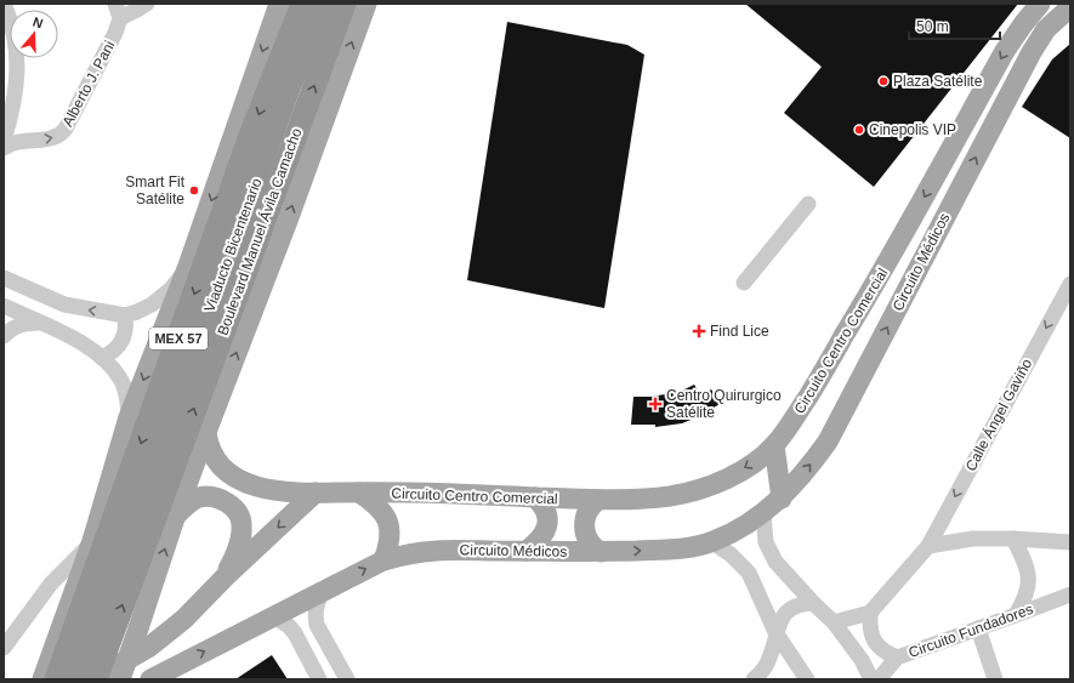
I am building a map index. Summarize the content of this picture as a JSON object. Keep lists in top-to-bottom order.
{
  "streets": {
    "highway": ["Boulevard Manuel Ávila Camacho", "Viaducto Bicentenario", "MEX 57"],
    "main road": ["Circuito Médicos", "Circuito Centro Comercial"],
    "street": ["Alberto J. Pani", "Calle Ángel Gaviño", "Circuito Fundadores"]
  },
  "crossings": [
    ["Boulevard Manuel Ávila Camacho", "Viaducto Bicentenario"],
    ["Boulevard Manuel Ávila Camacho", "MEX 57"],
    ["Boulevard Manuel Ávila Camacho", "Circuito Centro Comercial"],
    ["Viaducto Bicentenario", "MEX 57"]
  ],
  "one_way": [
    "Alberto J. Pani",
    "Circuito Médicos",
    "Circuito Centro Comercial",
    "Calle Ángel Gaviño"
  ],
  "places": {
    "other": ["Plaza Satélite", "Cinepolis VIP", "Smart Fit Satélite"],
    "health": ["Find Lice", "Centro Quirurgico Satélite"]
  },
  "scale_bar": "50 m",
  "north": "top"
}
